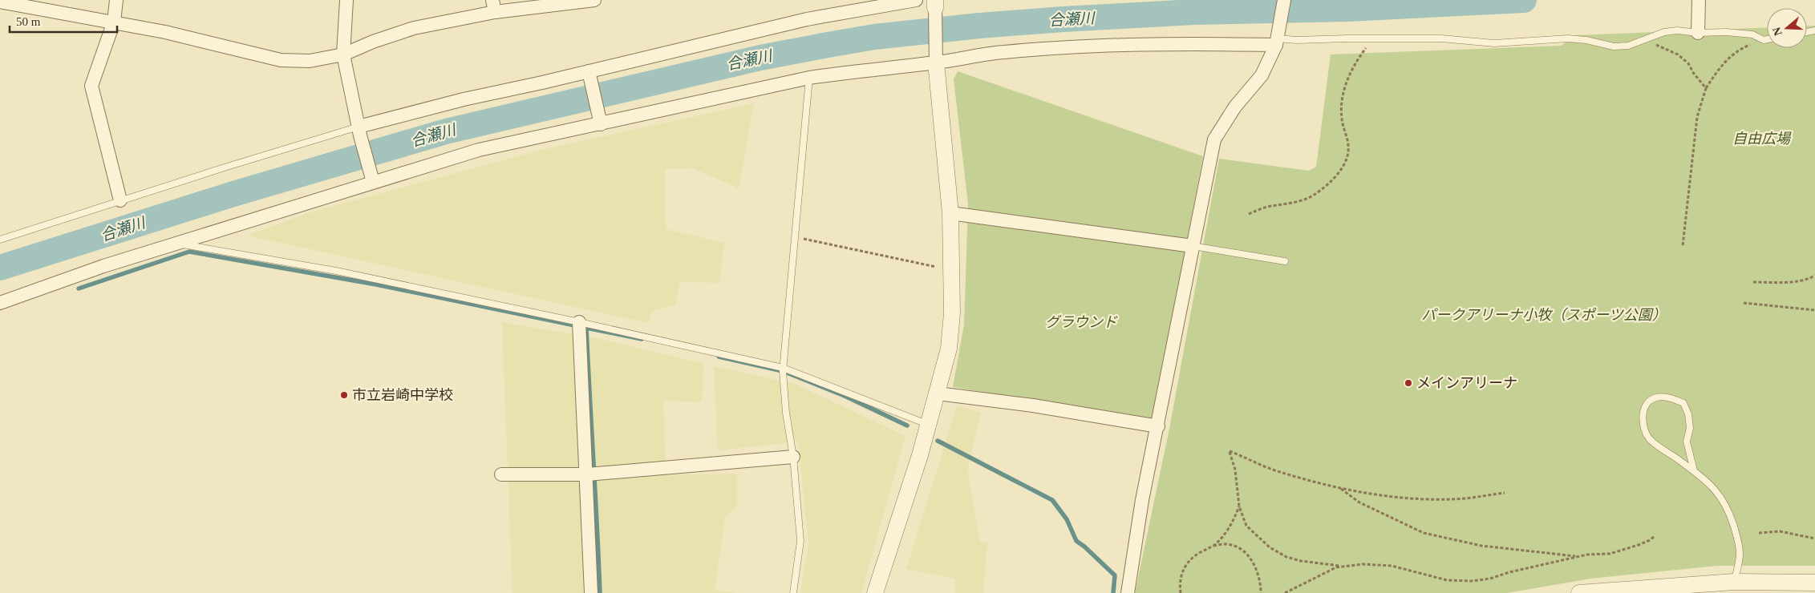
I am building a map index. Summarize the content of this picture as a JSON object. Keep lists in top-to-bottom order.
{
  "water": ["合瀬川"],
  "parks": ["自由広場", "パークアリーナ小牧（スポーツ公園）", "グラウンド"],
  "places": ["メインアリーナ", "市立岩崎中学校"],
  "scale_bar": "50 m",
  "north": "left"
}
